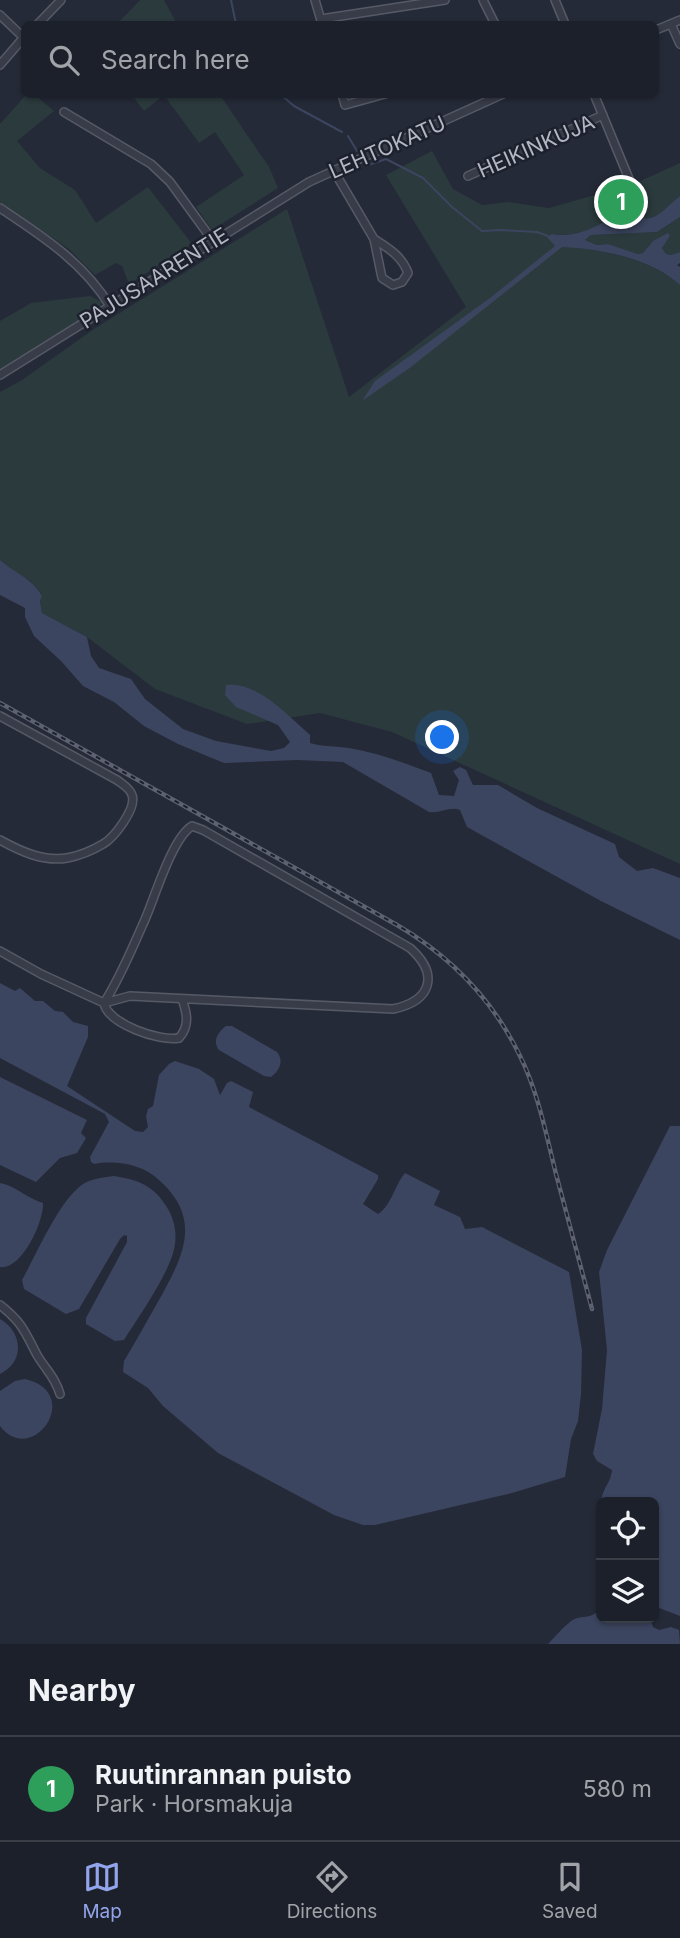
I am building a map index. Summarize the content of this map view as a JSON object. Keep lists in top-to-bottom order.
{
  "streets": {
    "street": ["HEIKINKUJA", "LEHTOKATU", "PAJUSAARENTIE"]
  },
  "crossings": [
    ["LEHTOKATU", "PAJUSAARENTIE"]
  ],
  "page": {
    "search": "Search here",
    "pins": "1",
    "heading": "Nearby",
    "list": [
      {
        "mark": "1",
        "name": "Ruutinrannan puisto",
        "note": "Park · Horsmakuja",
        "value": "580 m"
      }
    ],
    "nav": ["Map", "Directions", "Saved"]
  }
}
